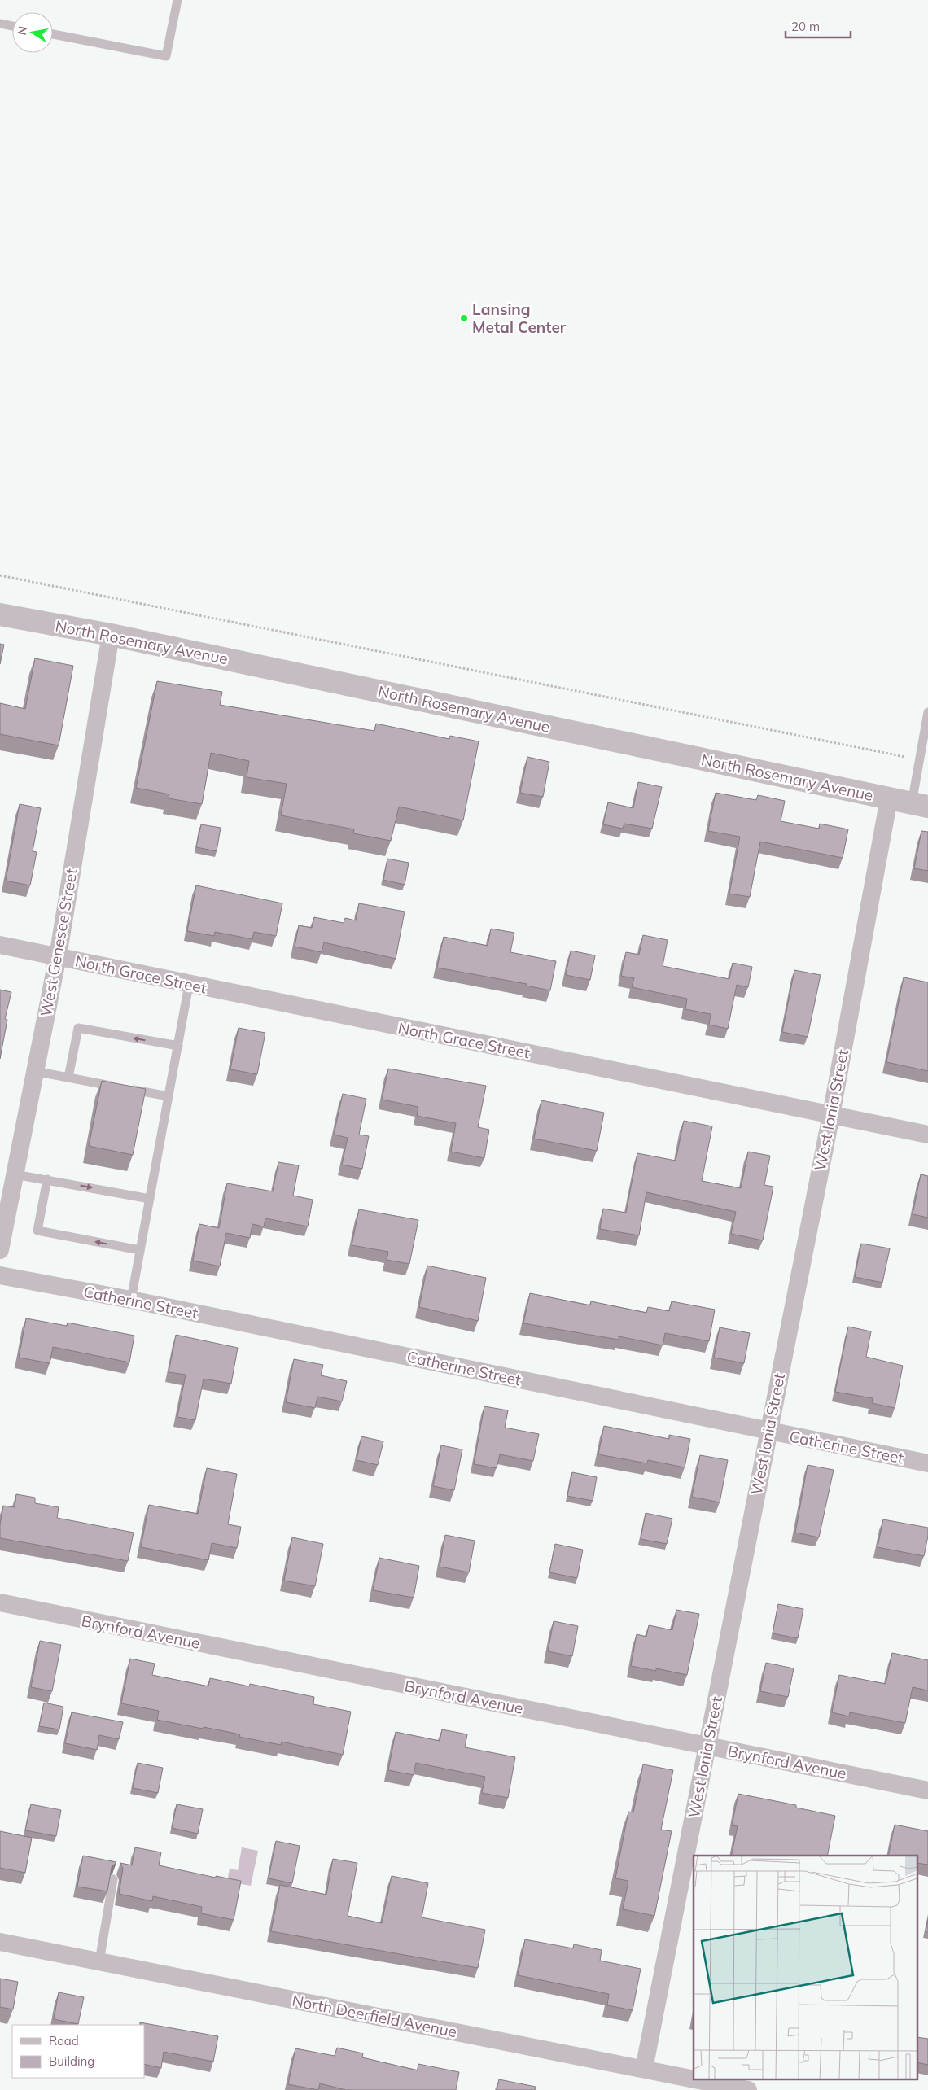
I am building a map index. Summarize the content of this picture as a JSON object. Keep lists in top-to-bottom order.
{
  "streets": {
    "street": [
      "North Rosemary Avenue",
      "West Genesee Street",
      "North Grace Street",
      "West Ionia Street",
      "Catherine Street",
      "Brynford Avenue",
      "North Deerfield Avenue"
    ]
  },
  "crossings": [
    ["North Rosemary Avenue", "West Genesee Street"],
    ["North Rosemary Avenue", "West Ionia Street"],
    ["West Genesee Street", "North Grace Street"],
    ["North Grace Street", "West Ionia Street"],
    ["West Ionia Street", "Catherine Street"],
    ["West Ionia Street", "Brynford Avenue"],
    ["West Ionia Street", "North Deerfield Avenue"]
  ],
  "places": ["Lansing Metal Center"],
  "legend": ["Road", "Building"],
  "scale_bar": "20 m",
  "north": "left"
}
